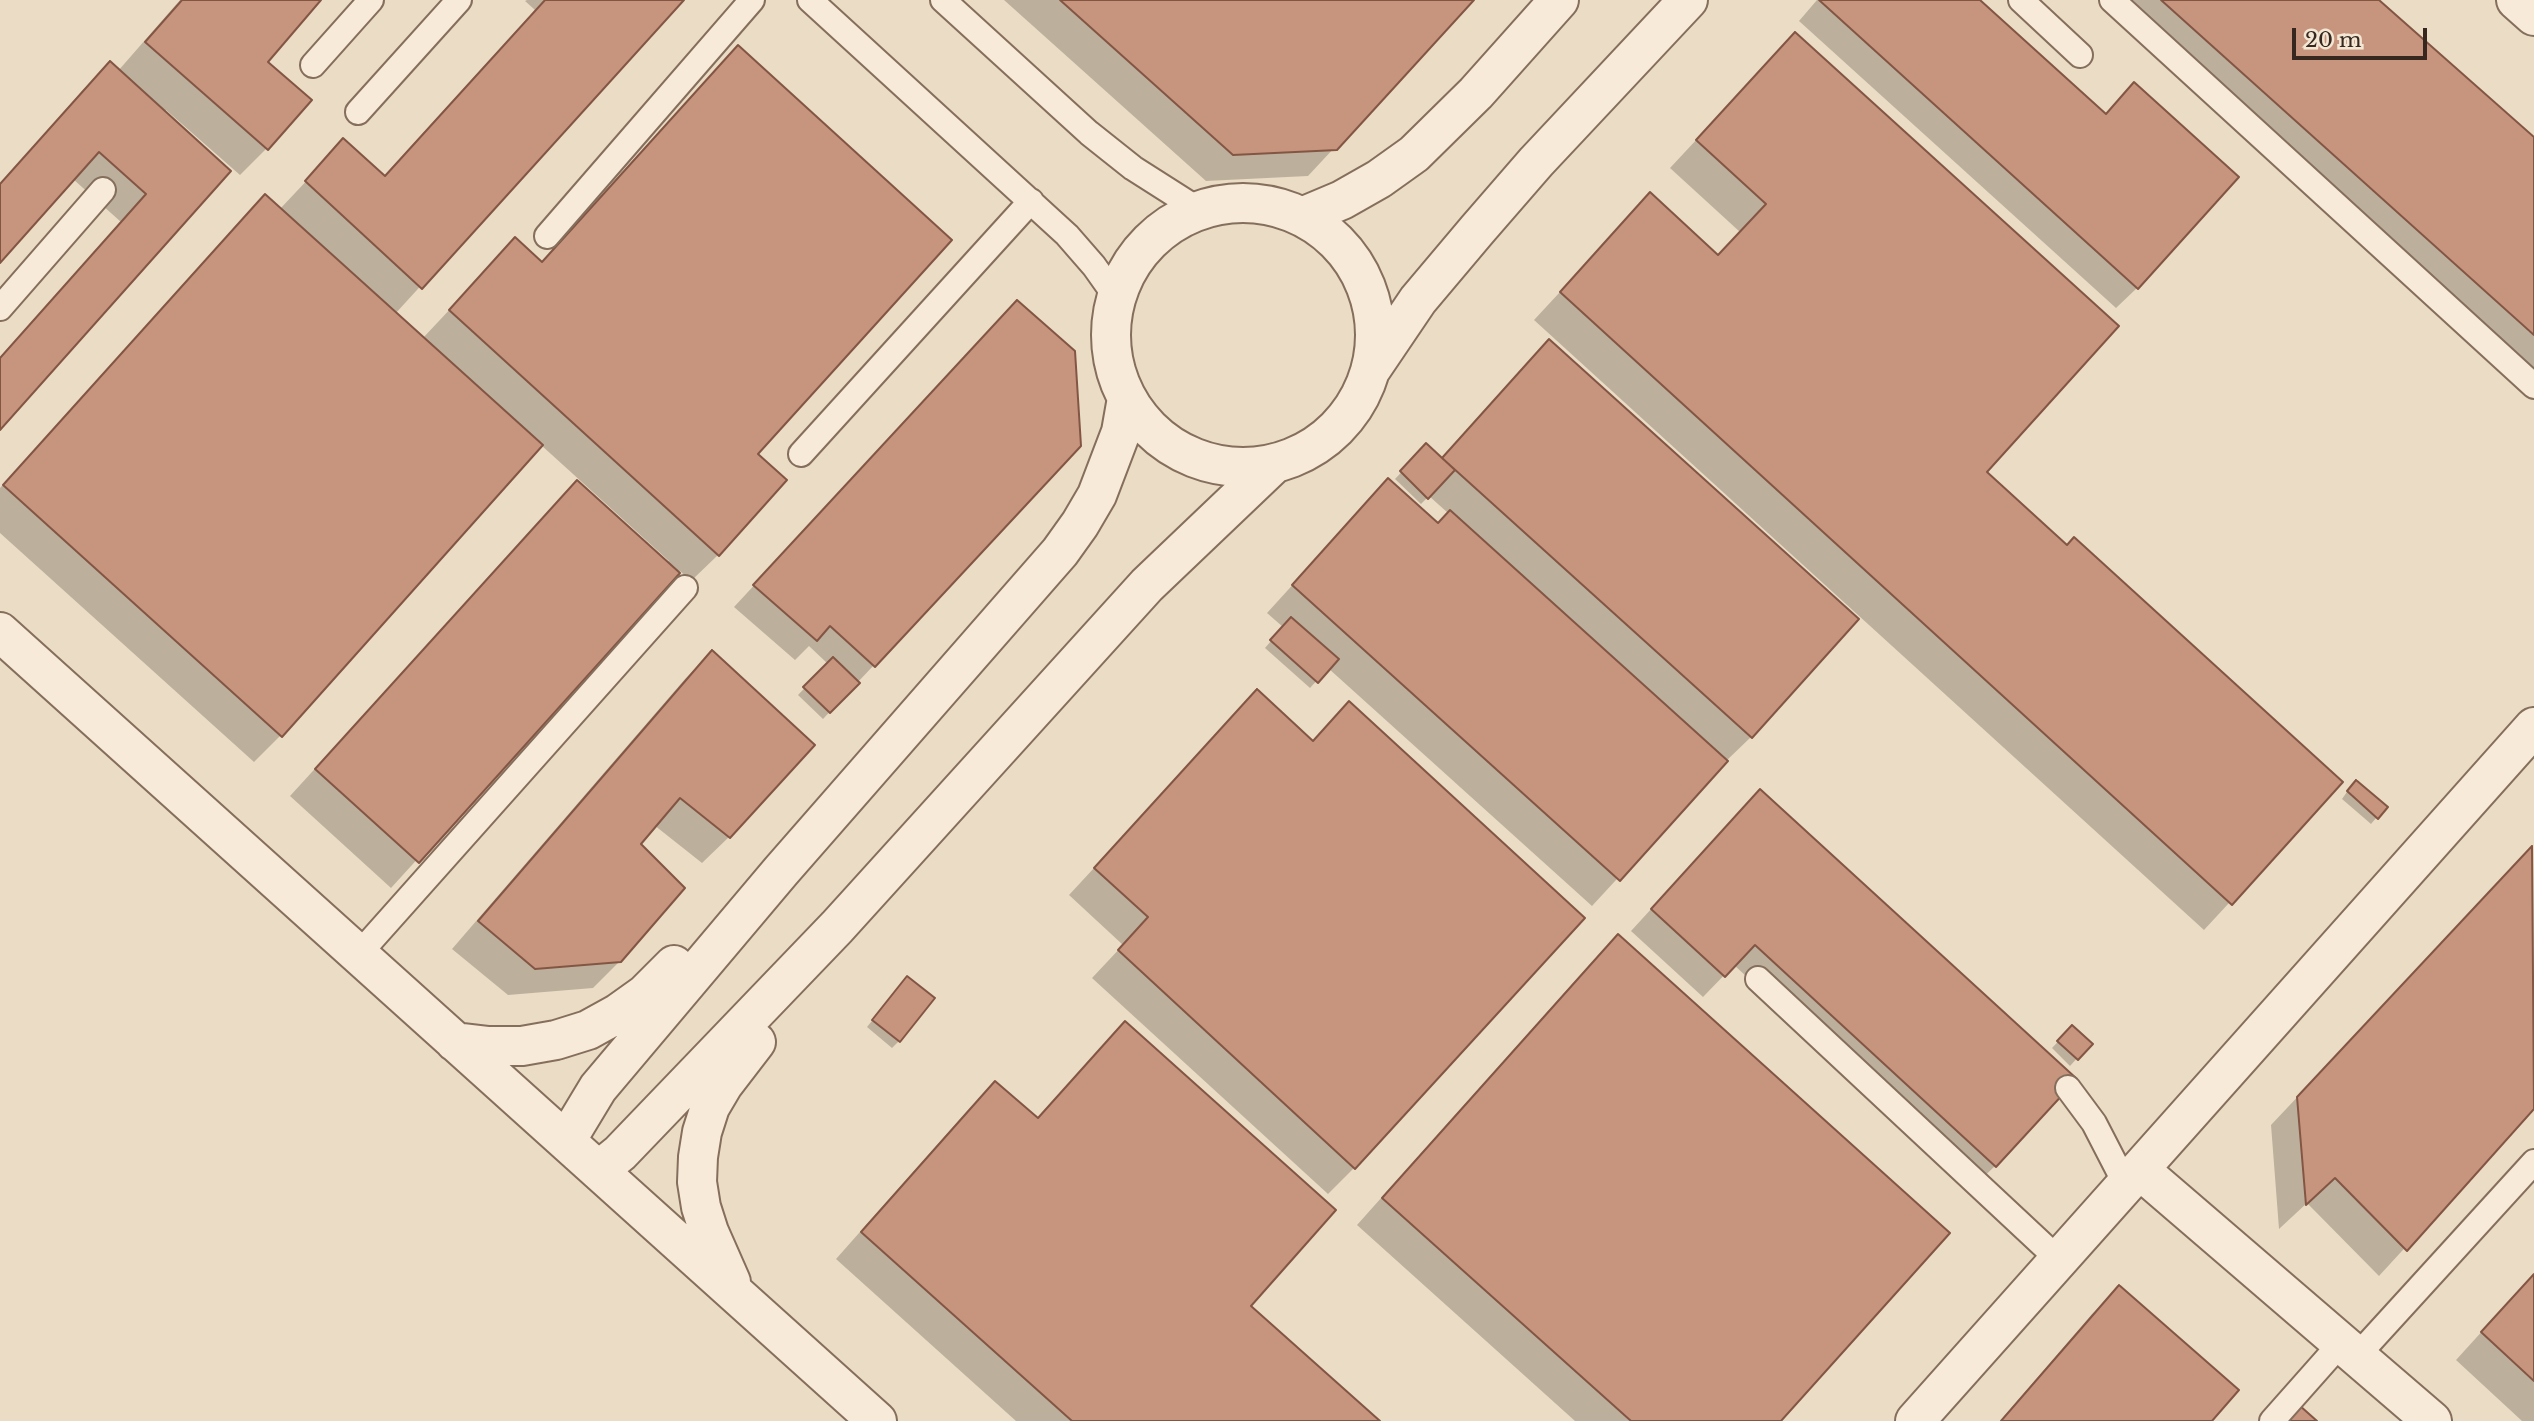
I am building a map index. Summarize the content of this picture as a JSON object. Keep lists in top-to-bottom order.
{
  "scale_bar": "20 m"
}
